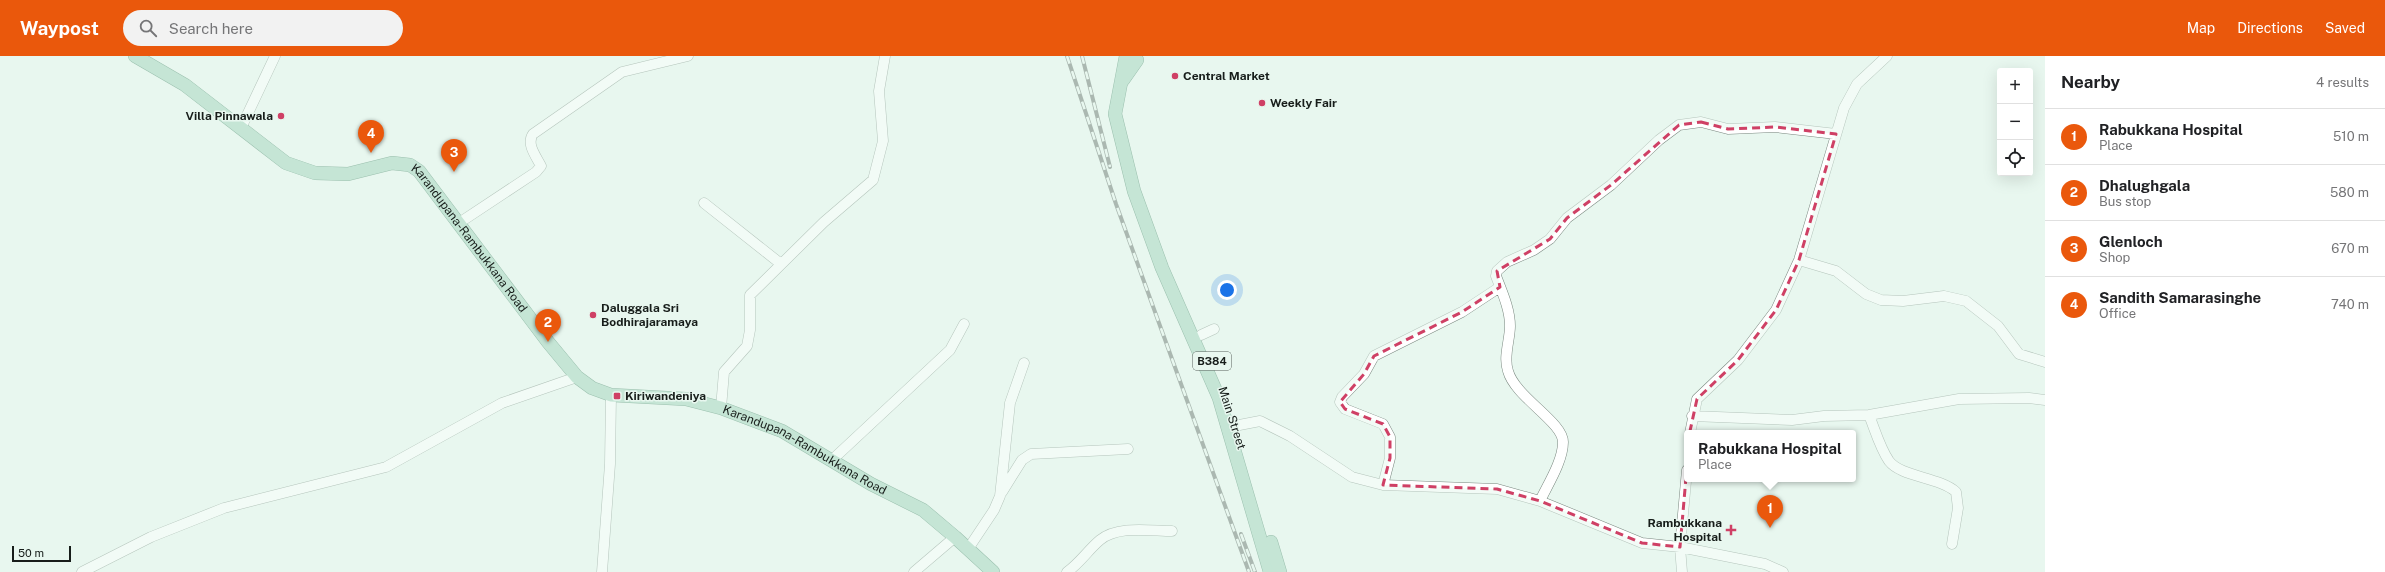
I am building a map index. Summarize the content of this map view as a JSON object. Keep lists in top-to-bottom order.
{
  "streets": {
    "main road": ["Karandupana-Rambukkana Road", "B384", "Main Street"]
  },
  "places": {
    "other": [
      "Central Market",
      "Weekly Fair",
      "Villa Pinnawala",
      "Daluggala Sri Bodhirajaramaya"
    ],
    "transit": ["Kiriwandeniya"],
    "health": ["Rambukkana Hospital"]
  },
  "scale_bar": "50 m",
  "page": {
    "header": "Waypost",
    "search": "Search here",
    "nav": ["Map", "Directions", "Saved"],
    "heading": ["Nearby", "4 results"],
    "map_buttons": ["+", "−"],
    "list": [
      {
        "mark": "1",
        "name": "Rabukkana Hospital",
        "note": "Place",
        "value": "510 m"
      },
      {
        "mark": "2",
        "name": "Dhalughgala",
        "note": "Bus stop",
        "value": "580 m"
      },
      {
        "mark": "3",
        "name": "Glenloch",
        "note": "Shop",
        "value": "670 m"
      },
      {
        "mark": "4",
        "name": "Sandith Samarasinghe",
        "note": "Office",
        "value": "740 m"
      }
    ],
    "pins": [
      "4",
      "3",
      "2",
      "1"
    ],
    "popup": ["Rabukkana Hospital", "Place"],
    "scale": "50 m"
  }
}
